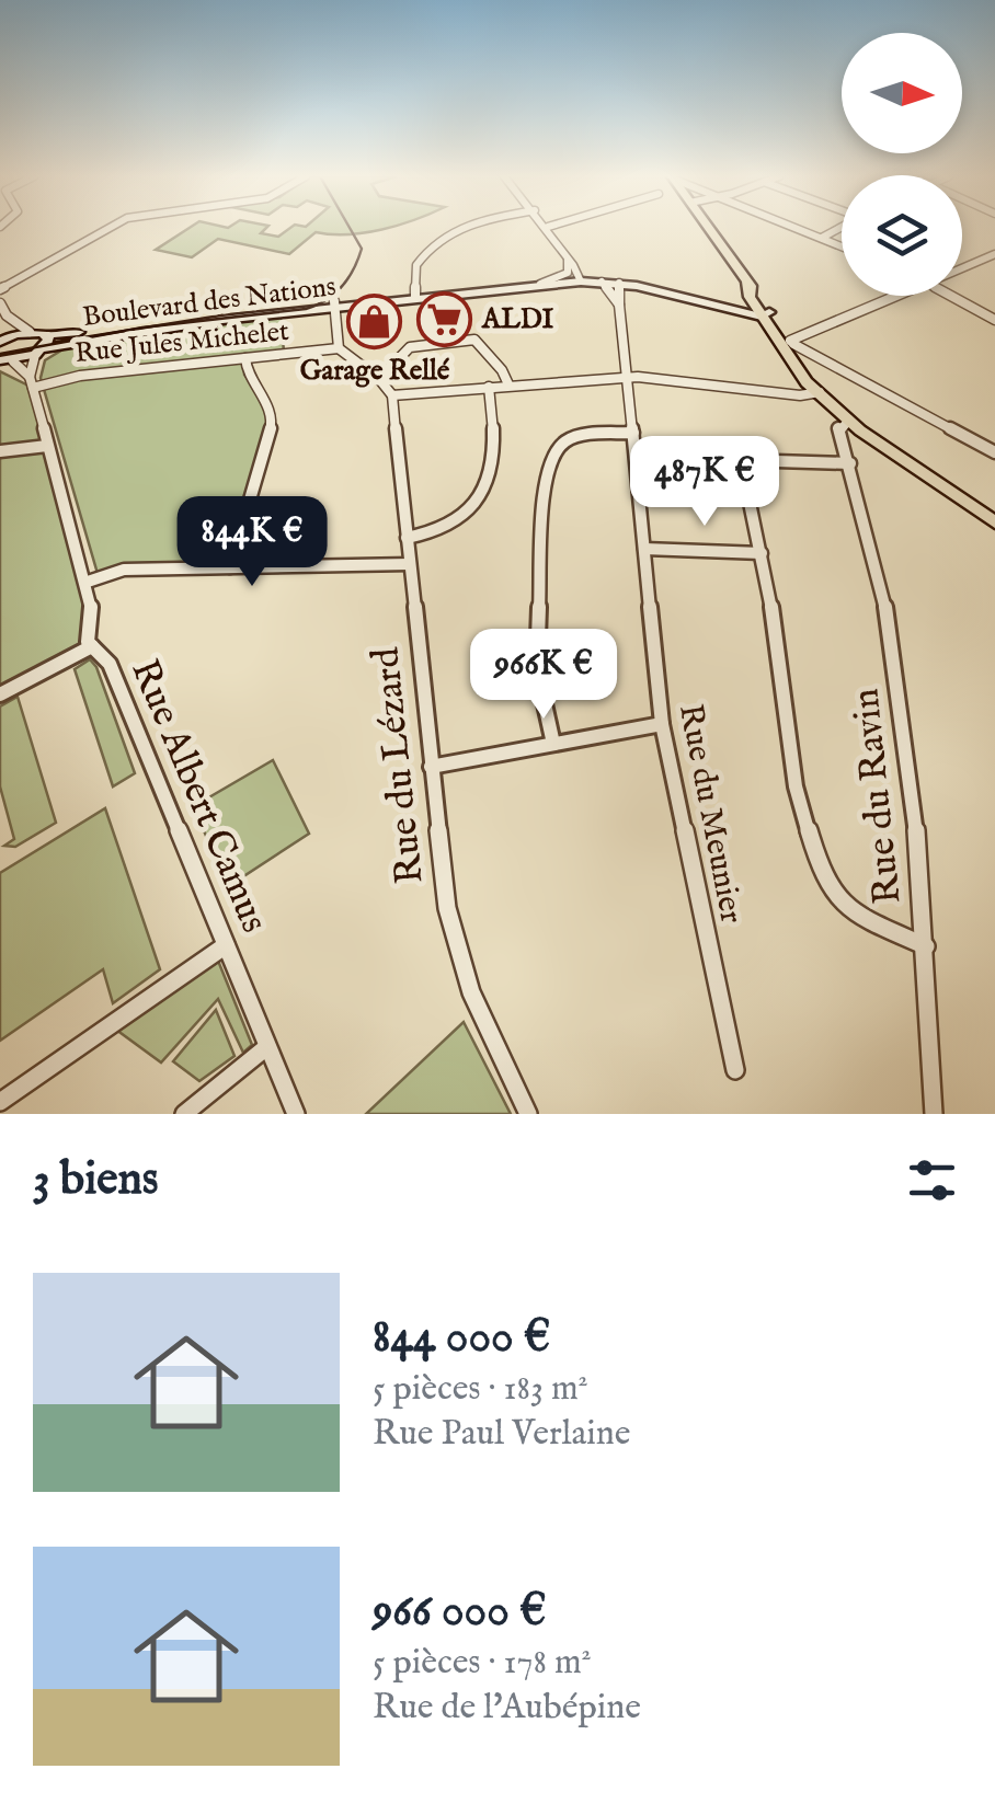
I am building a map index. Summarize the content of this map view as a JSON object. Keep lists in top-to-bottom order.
{
  "streets": {
    "main road": ["Boulevard des Nations"],
    "street": [
      "Rue Jules Michelet",
      "Rue du Lézard",
      "Rue Albert Camus",
      "Rue du Ravin",
      "Rue du Meunier"
    ]
  },
  "crossings": [
    ["Boulevard des Nations", "Rue Albert Camus"],
    ["Boulevard des Nations", "Rue du Meunier"],
    ["Rue Jules Michelet", "Rue Albert Camus"]
  ],
  "places": {
    "supermarket": ["ALDI"],
    "shop": ["Garage Rellé"]
  },
  "north": "right",
  "page": {
    "price": ["487K €", "844K €", "966K €"],
    "heading": "3 biens",
    "list": [
      {
        "name": "844 000 €",
        "note": "5 pièces · 183 m² · Rue Paul Verlaine"
      },
      {
        "name": "966 000 €",
        "note": "5 pièces · 178 m² · Rue de l'Aubépine"
      }
    ]
  }
}
